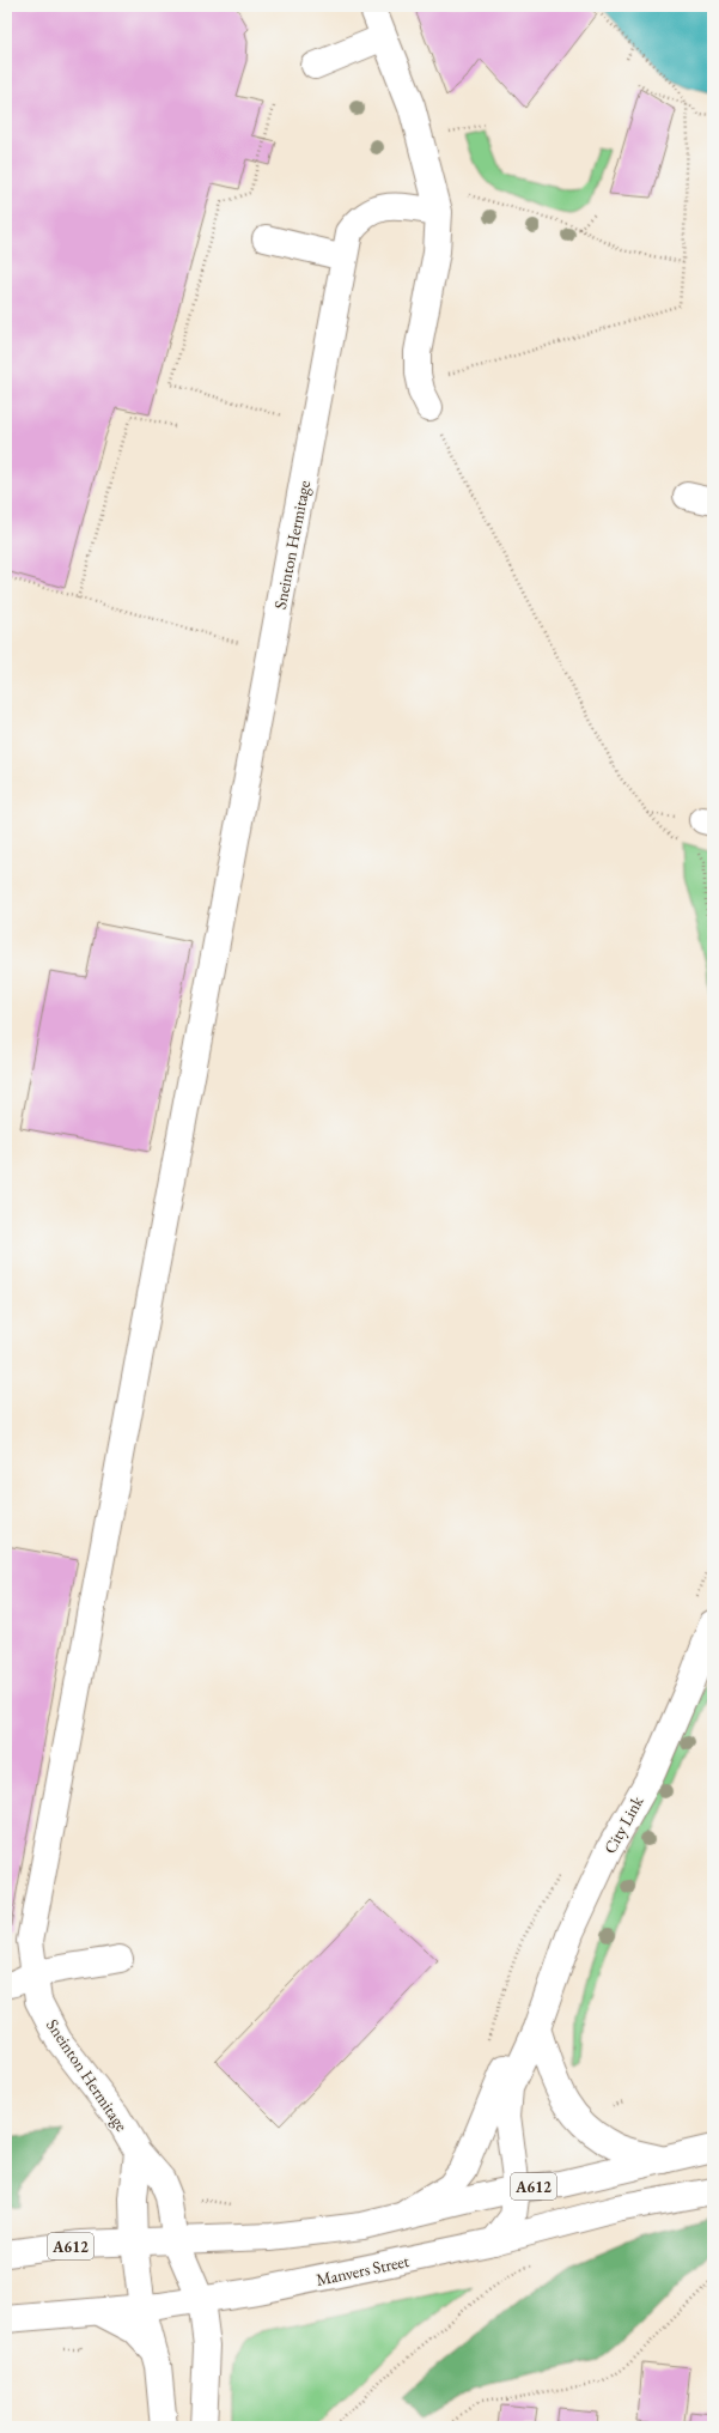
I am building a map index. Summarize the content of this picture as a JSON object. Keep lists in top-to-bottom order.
{
  "streets": {
    "street": [
      "Sneinton Hermitage",
      "City Link",
      "A612",
      "Manvers Street"
    ]
  },
  "crossings": [
    ["Sneinton Hermitage", "A612"],
    ["Sneinton Hermitage", "Manvers Street"],
    ["City Link", "A612"],
    ["City Link", "Manvers Street"]
  ]
}
